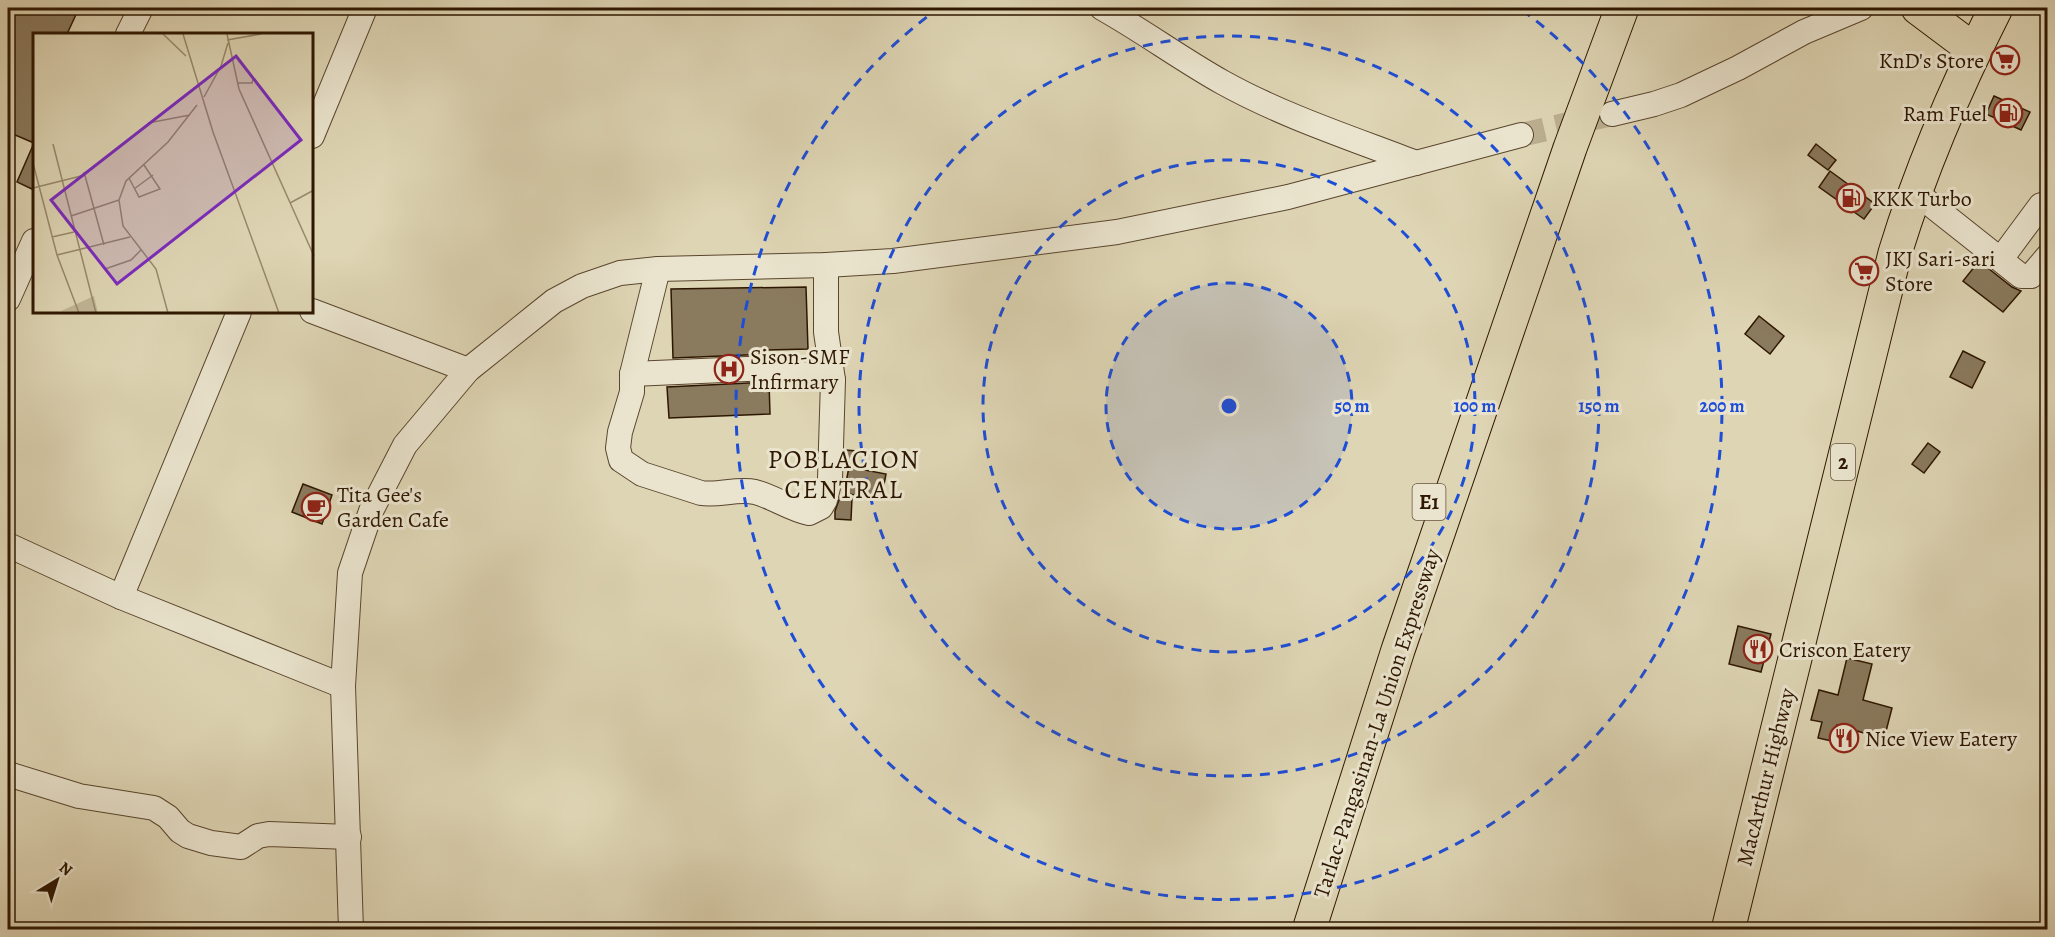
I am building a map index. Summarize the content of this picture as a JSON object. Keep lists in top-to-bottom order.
{
  "streets": {
    "highway": [
      "2",
      "E1",
      "Tarlac-Pangasinan-La Union Expressway",
      "MacArthur Highway"
    ]
  },
  "districts": ["POBLACION CENTRAL"],
  "places": {
    "supermarket": ["KnD's Store", "JKJ Sari-sari Store"],
    "fuel station": ["Ram Fuel", "KKK Turbo"],
    "hospital": ["Sison-SMF Infirmary"],
    "cafe": ["Tita Gee's Garden Cafe"],
    "restaurant": ["Criscon Eatery", "Nice View Eatery"]
  },
  "north": "top right",
  "rings": [
    "50 m",
    "100 m",
    "150 m",
    "200 m"
  ]
}
